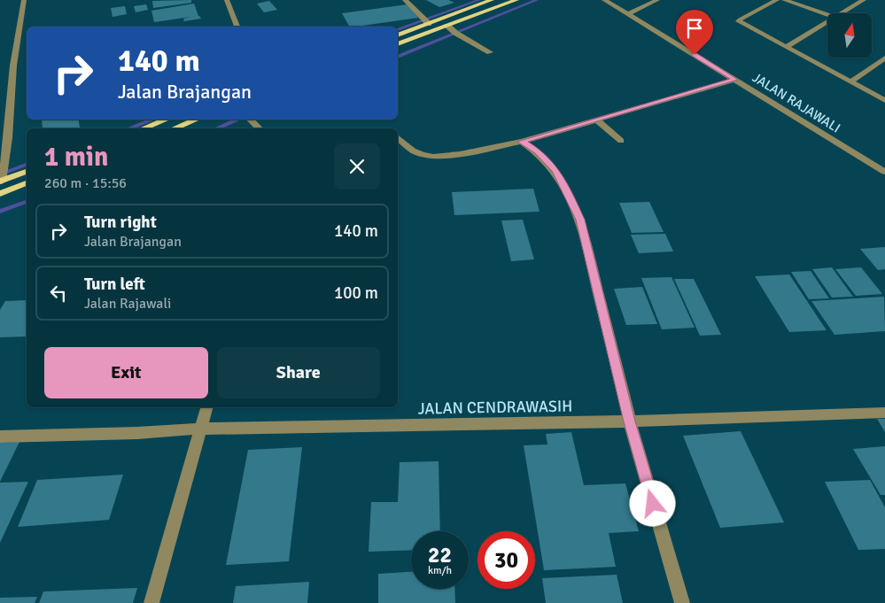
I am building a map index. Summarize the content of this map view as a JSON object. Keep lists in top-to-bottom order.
{
  "streets": {
    "street": ["JALAN RAJAWALI", "JALAN CENDRAWASIH"]
  },
  "north": "top",
  "page": {
    "turn": ["140 m", "Jalan Brajangan"],
    "heading": ["1 min", "260 m · 15:56"],
    "list": [
      {
        "name": "Turn right",
        "note": "Jalan Brajangan",
        "value": "140 m"
      },
      {
        "name": "Turn left",
        "note": "Jalan Rajawali",
        "value": "100 m"
      }
    ],
    "buttons": ["Exit", "Share"],
    "speed": "22 km/h",
    "limit": "30"
  }
}
